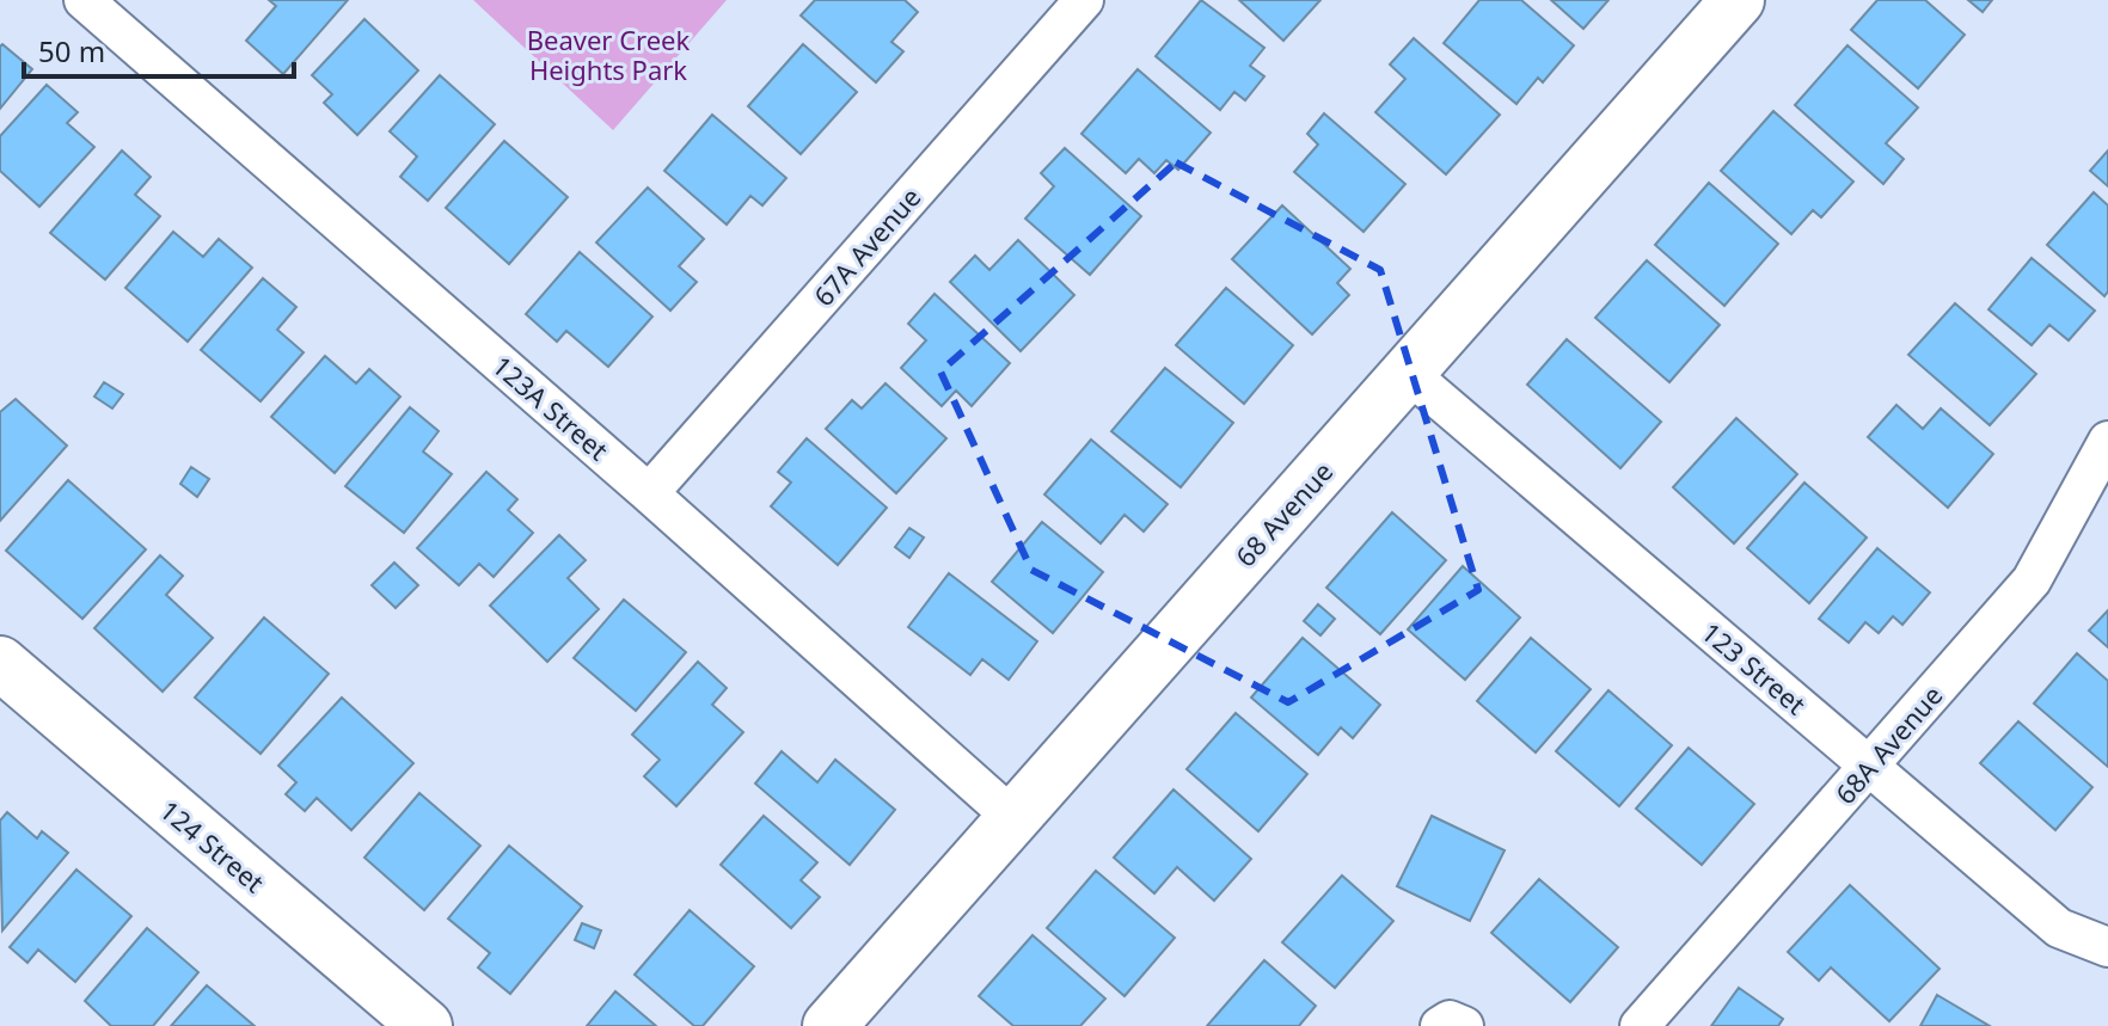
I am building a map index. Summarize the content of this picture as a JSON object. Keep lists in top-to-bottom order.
{
  "streets": {
    "street": [
      "67A Avenue",
      "123A Street",
      "68 Avenue",
      "123 Street",
      "68A Avenue",
      "124 Street"
    ]
  },
  "crossings": [
    ["67A Avenue", "123A Street"],
    ["123A Street", "68 Avenue"],
    ["68 Avenue", "123 Street"],
    ["123 Street", "68A Avenue"]
  ],
  "parks": ["Beaver Creek Heights Park"],
  "scale_bar": "50 m"
}
